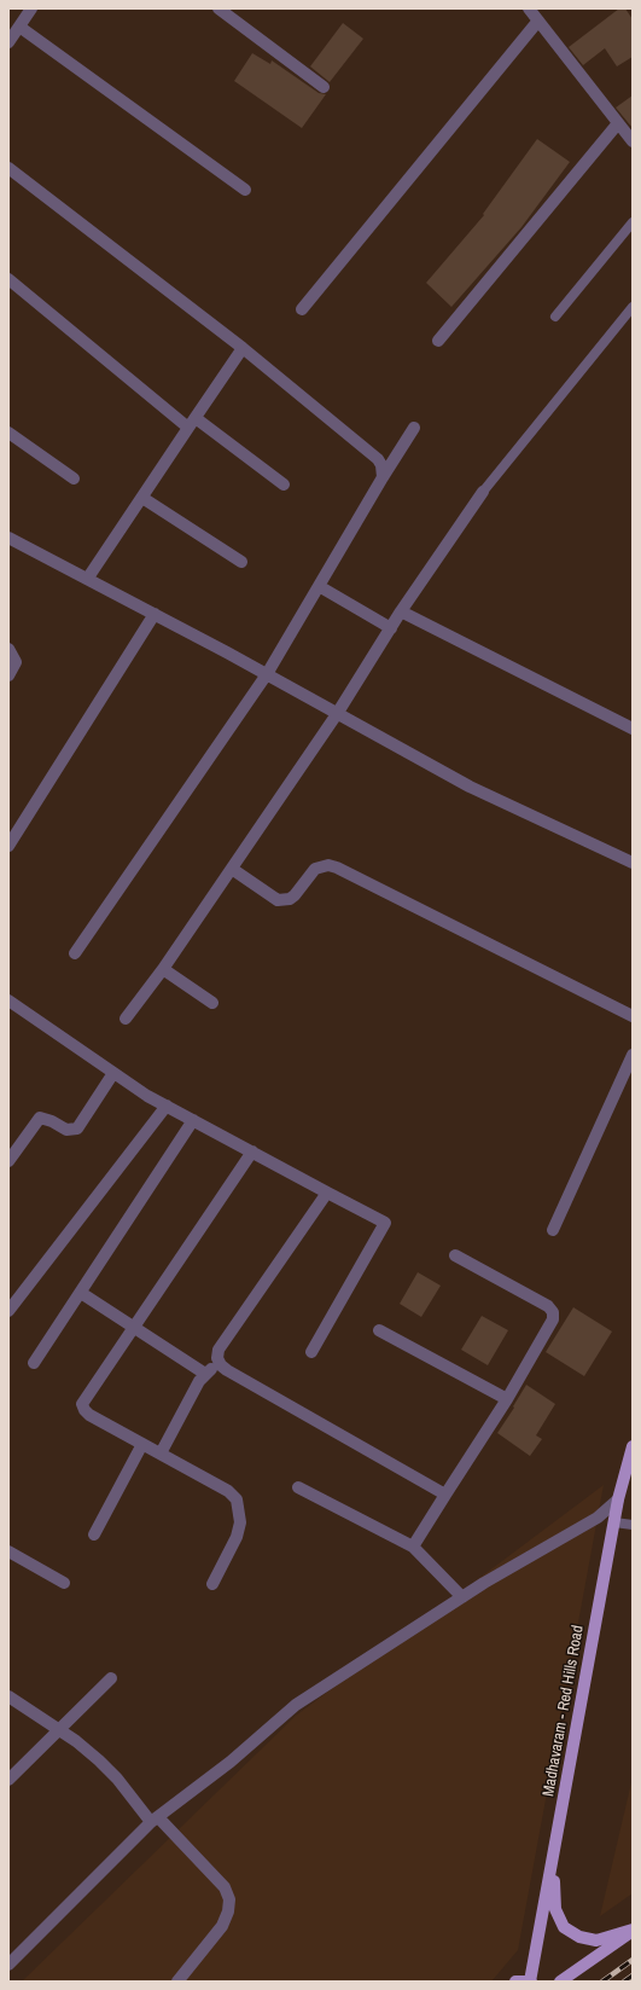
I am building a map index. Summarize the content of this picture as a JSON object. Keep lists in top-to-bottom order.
{
  "streets": {
    "main road": ["Madhavaram - Red Hills Road"]
  }
}
